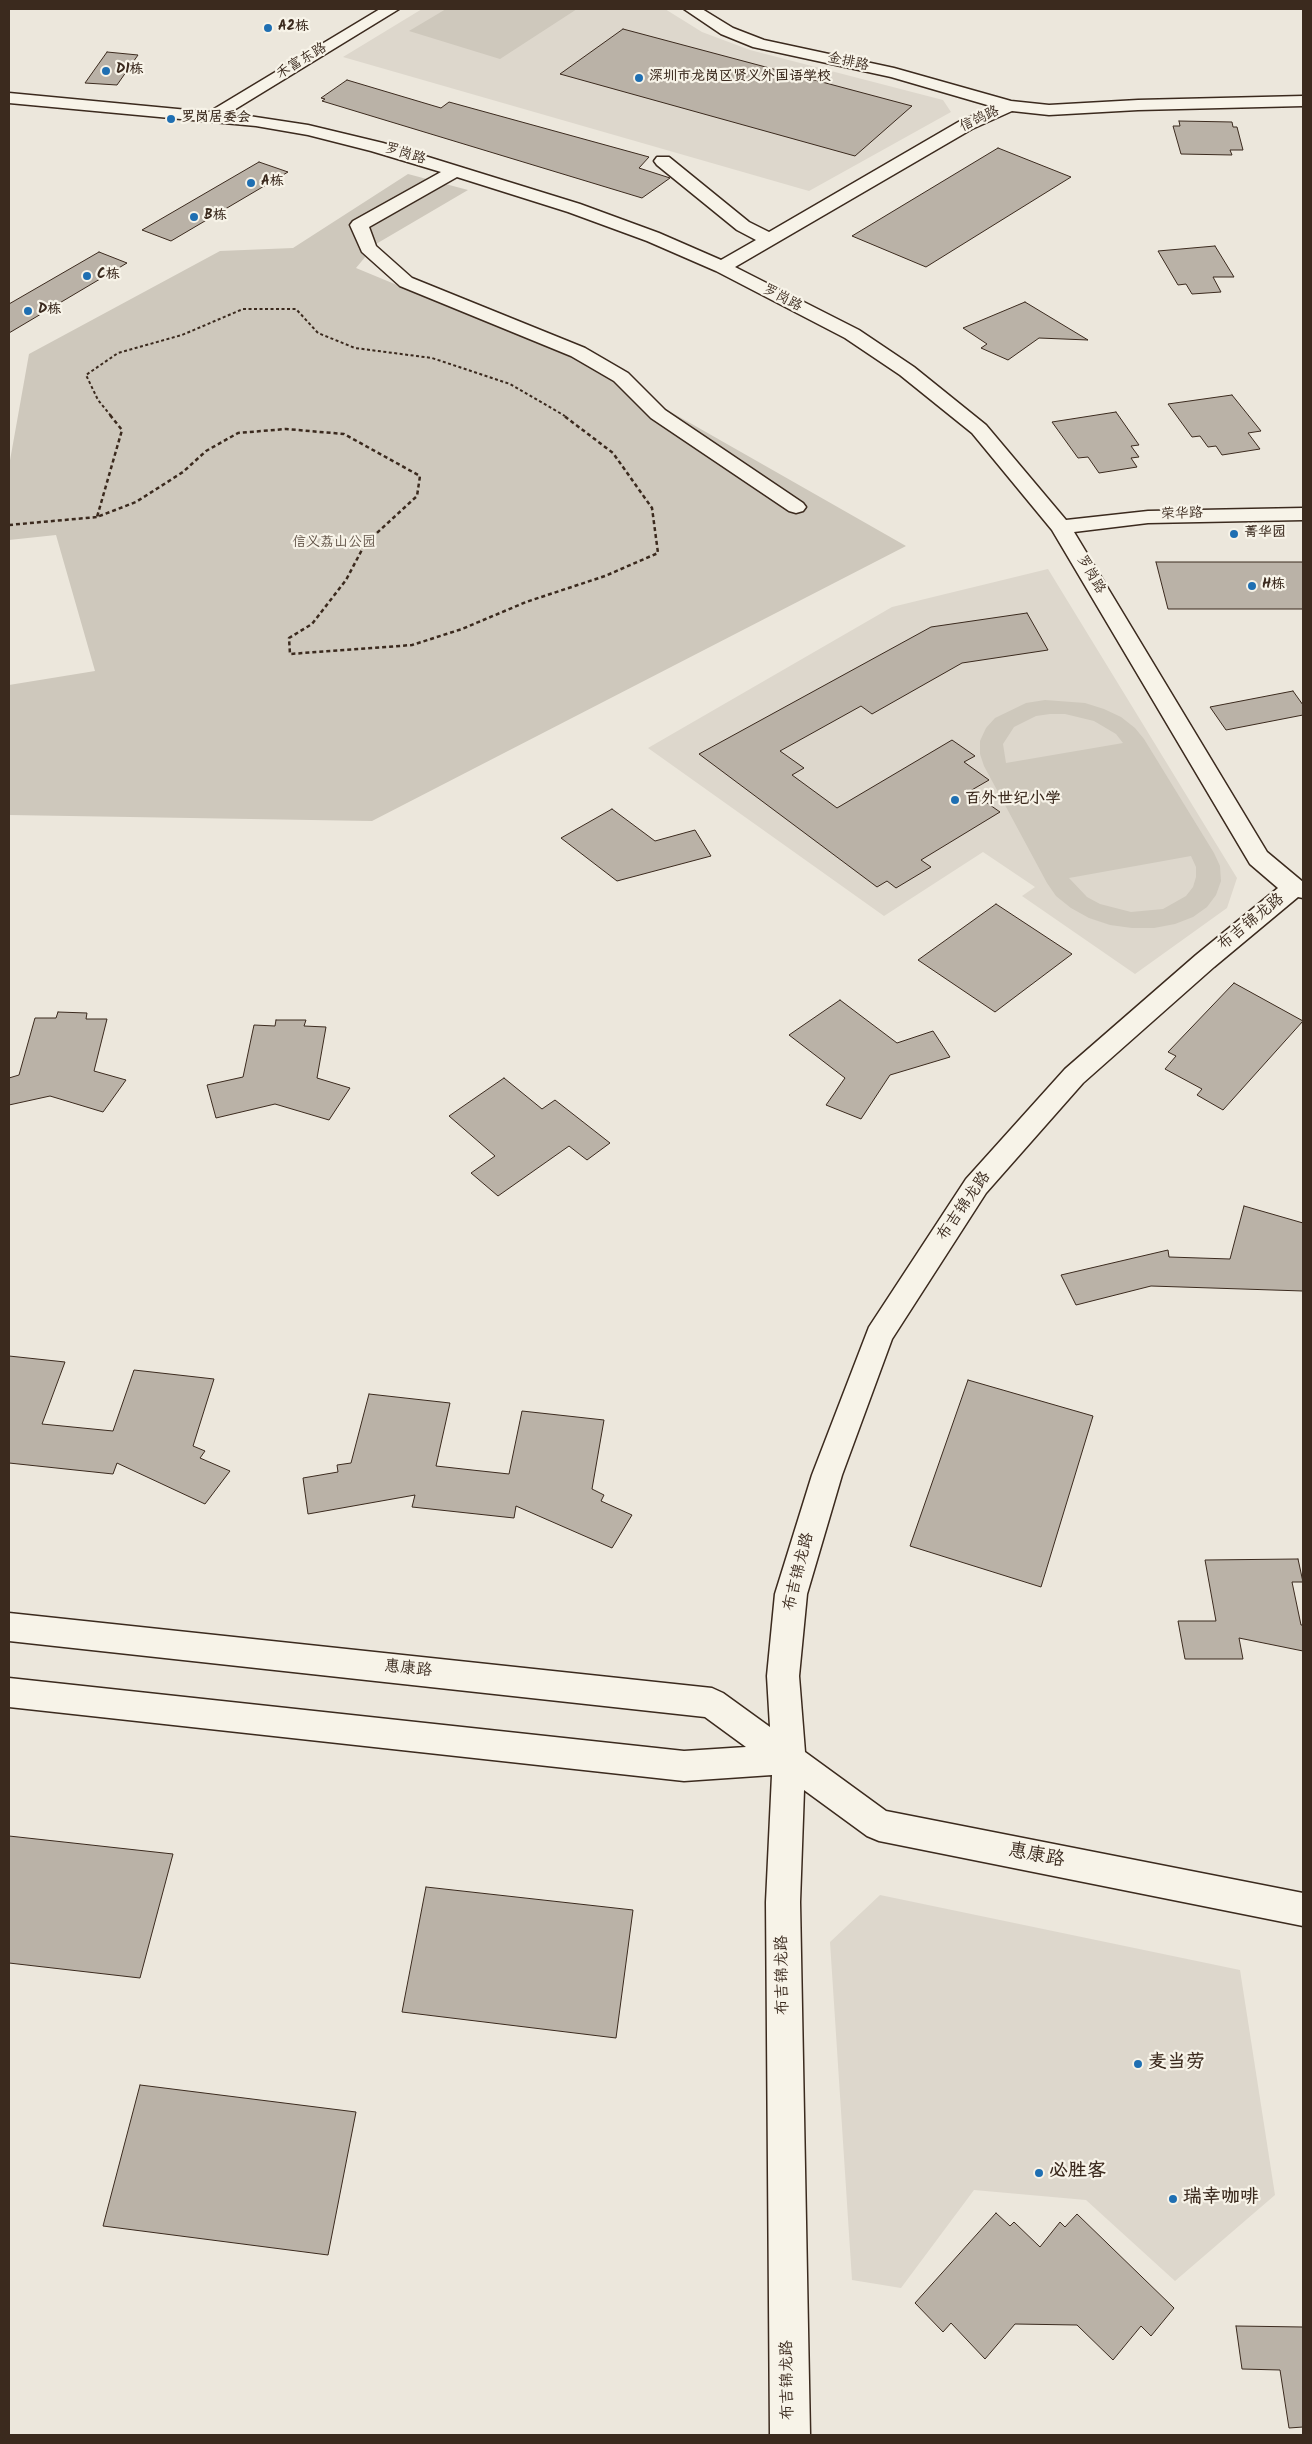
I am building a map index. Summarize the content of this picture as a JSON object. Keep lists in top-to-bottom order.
{
  "streets": {
    "street": [
      "禾富东路",
      "金排路",
      "信鸽路",
      "罗岗路",
      "荣华路",
      "布吉锦龙路",
      "惠康路"
    ]
  },
  "crossings": [
    ["禾富东路", "罗岗路"],
    ["金排路", "信鸽路"],
    ["信鸽路", "罗岗路"],
    ["罗岗路", "荣华路"],
    ["罗岗路", "布吉锦龙路"],
    ["布吉锦龙路", "惠康路"]
  ],
  "parks": ["信义荔山公园"],
  "places": [
    "A2栋",
    "D1栋",
    "深圳市龙岗区贤义外国语学校",
    "罗岗居委会",
    "A栋",
    "B栋",
    "C栋",
    "D栋",
    "菁华园",
    "H栋",
    "百外世纪小学",
    "麦当劳",
    "必胜客",
    "瑞幸咖啡"
  ]
}
